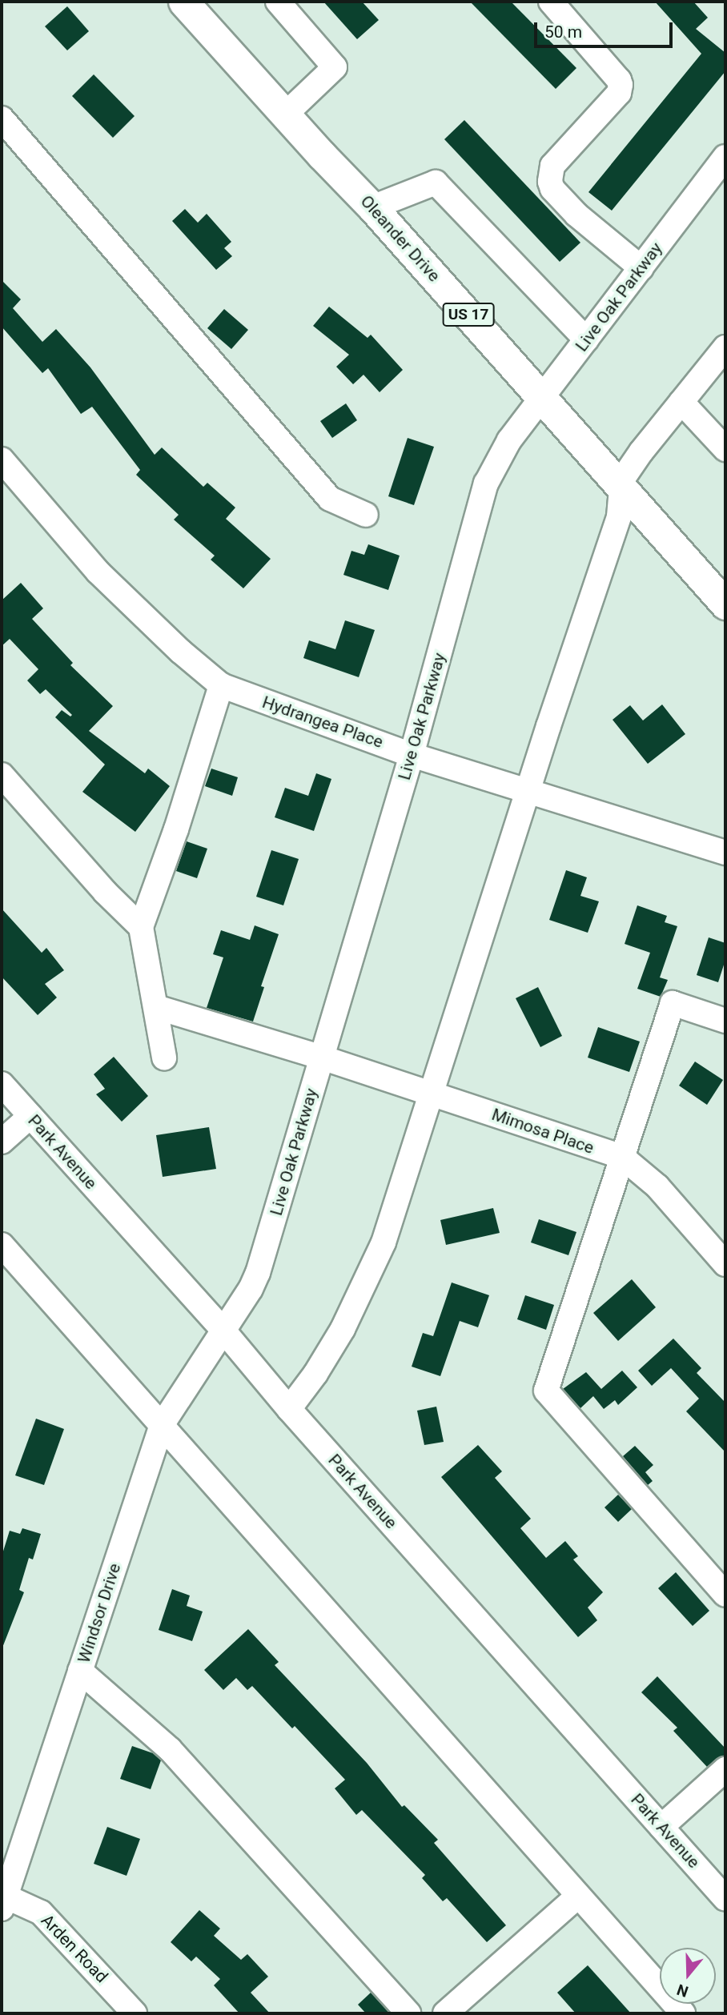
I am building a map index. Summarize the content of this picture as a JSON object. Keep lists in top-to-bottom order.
{
  "streets": {
    "main road": ["Oleander Drive", "US 17"],
    "street": [
      "Live Oak Parkway",
      "Hydrangea Place",
      "Mimosa Place",
      "Park Avenue",
      "Windsor Drive",
      "Arden Road"
    ]
  },
  "crossings": [
    ["Oleander Drive", "Live Oak Parkway"],
    ["Live Oak Parkway", "Hydrangea Place"],
    ["Live Oak Parkway", "Mimosa Place"],
    ["Live Oak Parkway", "Park Avenue"],
    ["Live Oak Parkway", "Windsor Drive"],
    ["Park Avenue", "Windsor Drive"],
    ["Windsor Drive", "Arden Road"]
  ],
  "scale_bar": "50 m",
  "north": "bottom"
}
